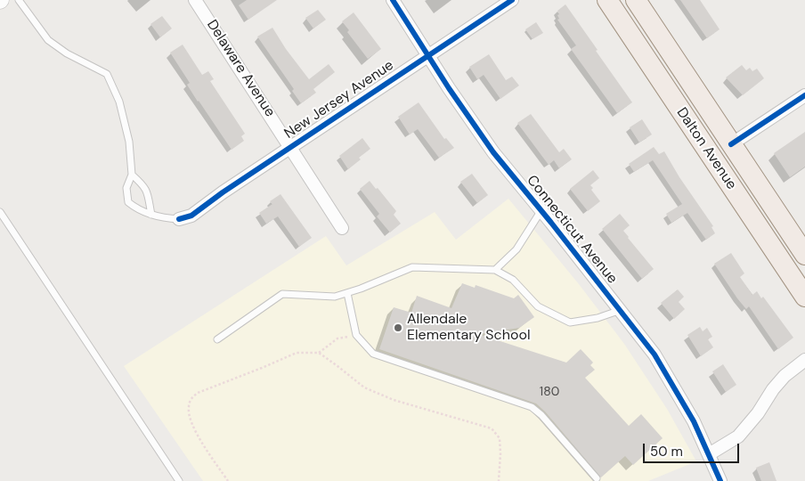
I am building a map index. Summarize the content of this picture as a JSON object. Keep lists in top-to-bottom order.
{
  "streets": {
    "main road": ["Dalton Avenue"],
    "street": ["Delaware Avenue", "New Jersey Avenue", "Connecticut Avenue"]
  },
  "crossings": [
    ["Delaware Avenue", "New Jersey Avenue"],
    ["New Jersey Avenue", "Connecticut Avenue"]
  ],
  "places": ["Allendale Elementary School"],
  "house_numbers": ["180"],
  "scale_bar": "50 m"
}
